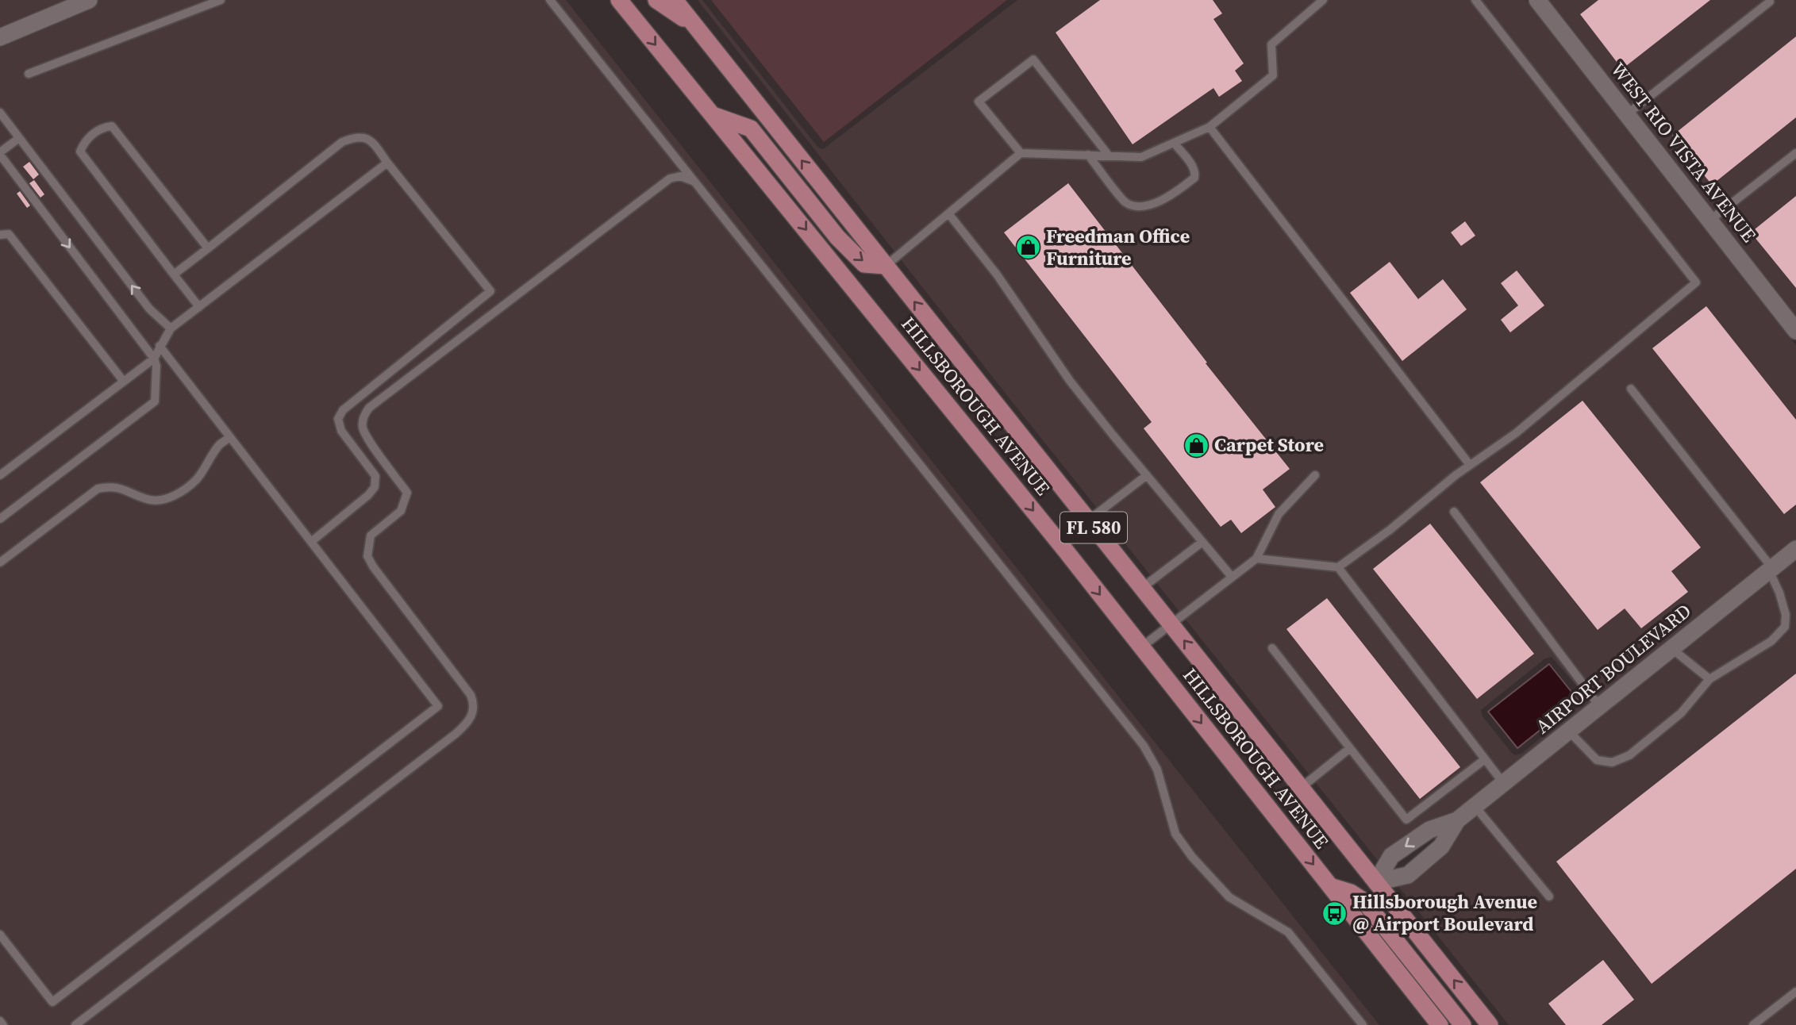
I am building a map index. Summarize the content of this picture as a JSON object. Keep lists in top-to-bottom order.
{
  "streets": {
    "main road": ["HILLSBOROUGH AVENUE", "FL 580"],
    "street": ["WEST RIO VISTA AVENUE", "AIRPORT BOULEVARD"]
  },
  "crossings": [
    ["HILLSBOROUGH AVENUE", "AIRPORT BOULEVARD"]
  ],
  "places": {
    "shop": ["Freedman Office Furniture", "Carpet Store"],
    "bus stop": ["Hillsborough Avenue @ Airport Boulevard"]
  }
}
